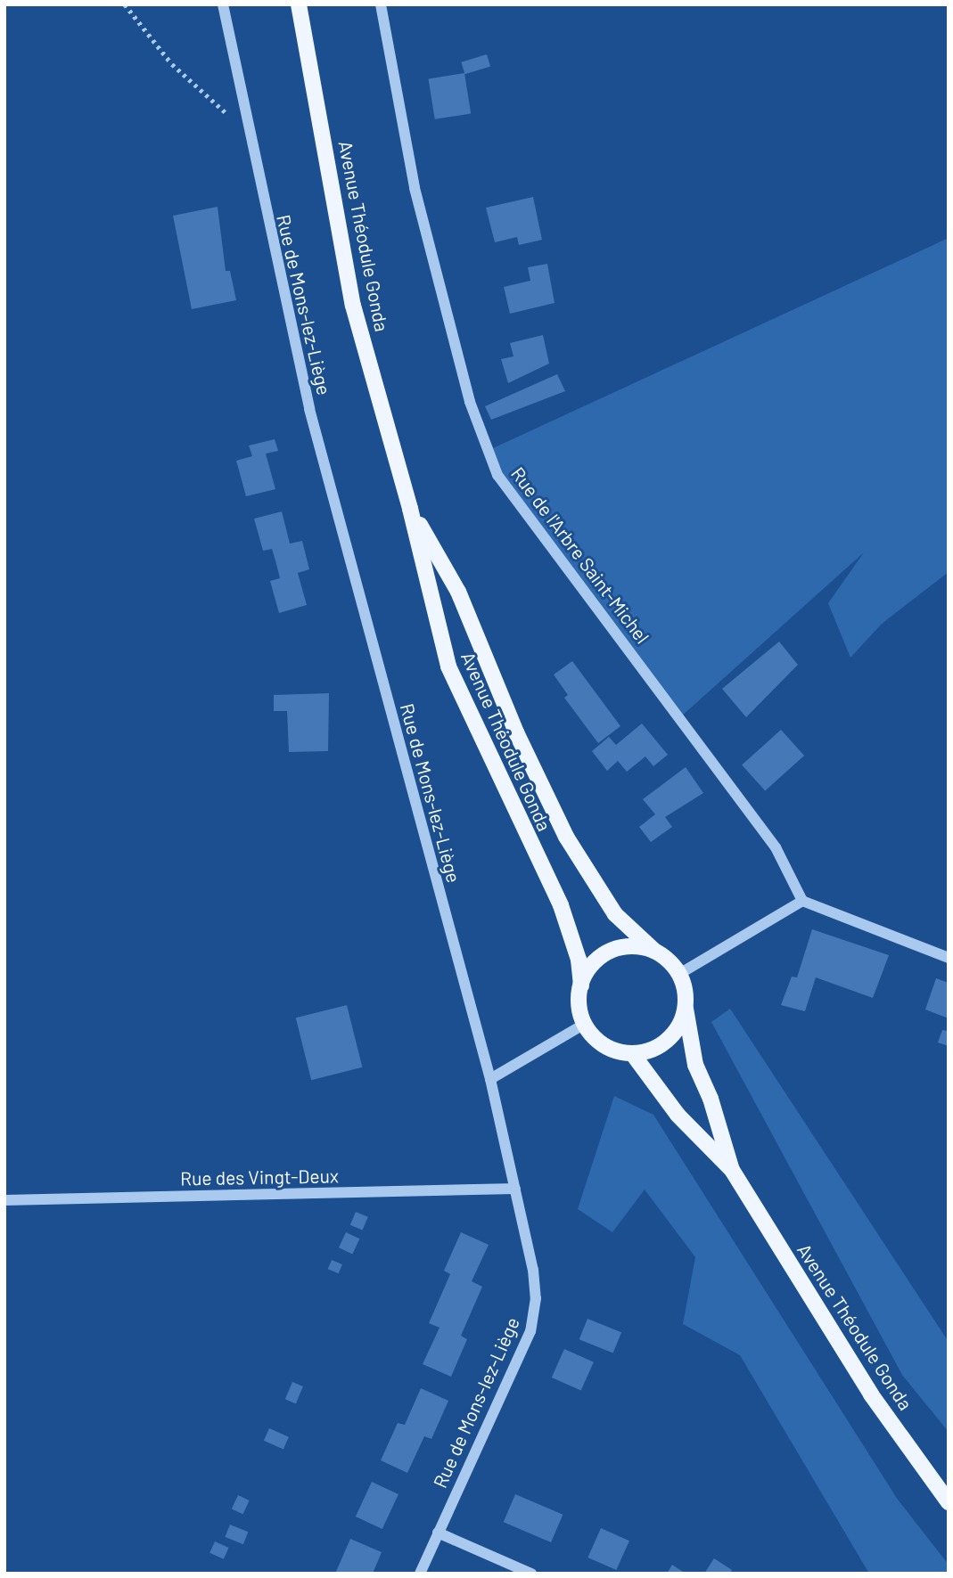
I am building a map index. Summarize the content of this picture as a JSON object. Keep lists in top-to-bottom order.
{
  "streets": {
    "main road": ["Avenue Théodule Gonda"],
    "street": ["Rue de Mons-lez-Liège", "Rue de l'Arbre Saint-Michel", "Rue des Vingt-Deux"]
  },
  "crossings": [
    ["Rue de Mons-lez-Liège", "Rue des Vingt-Deux"]
  ]
}
